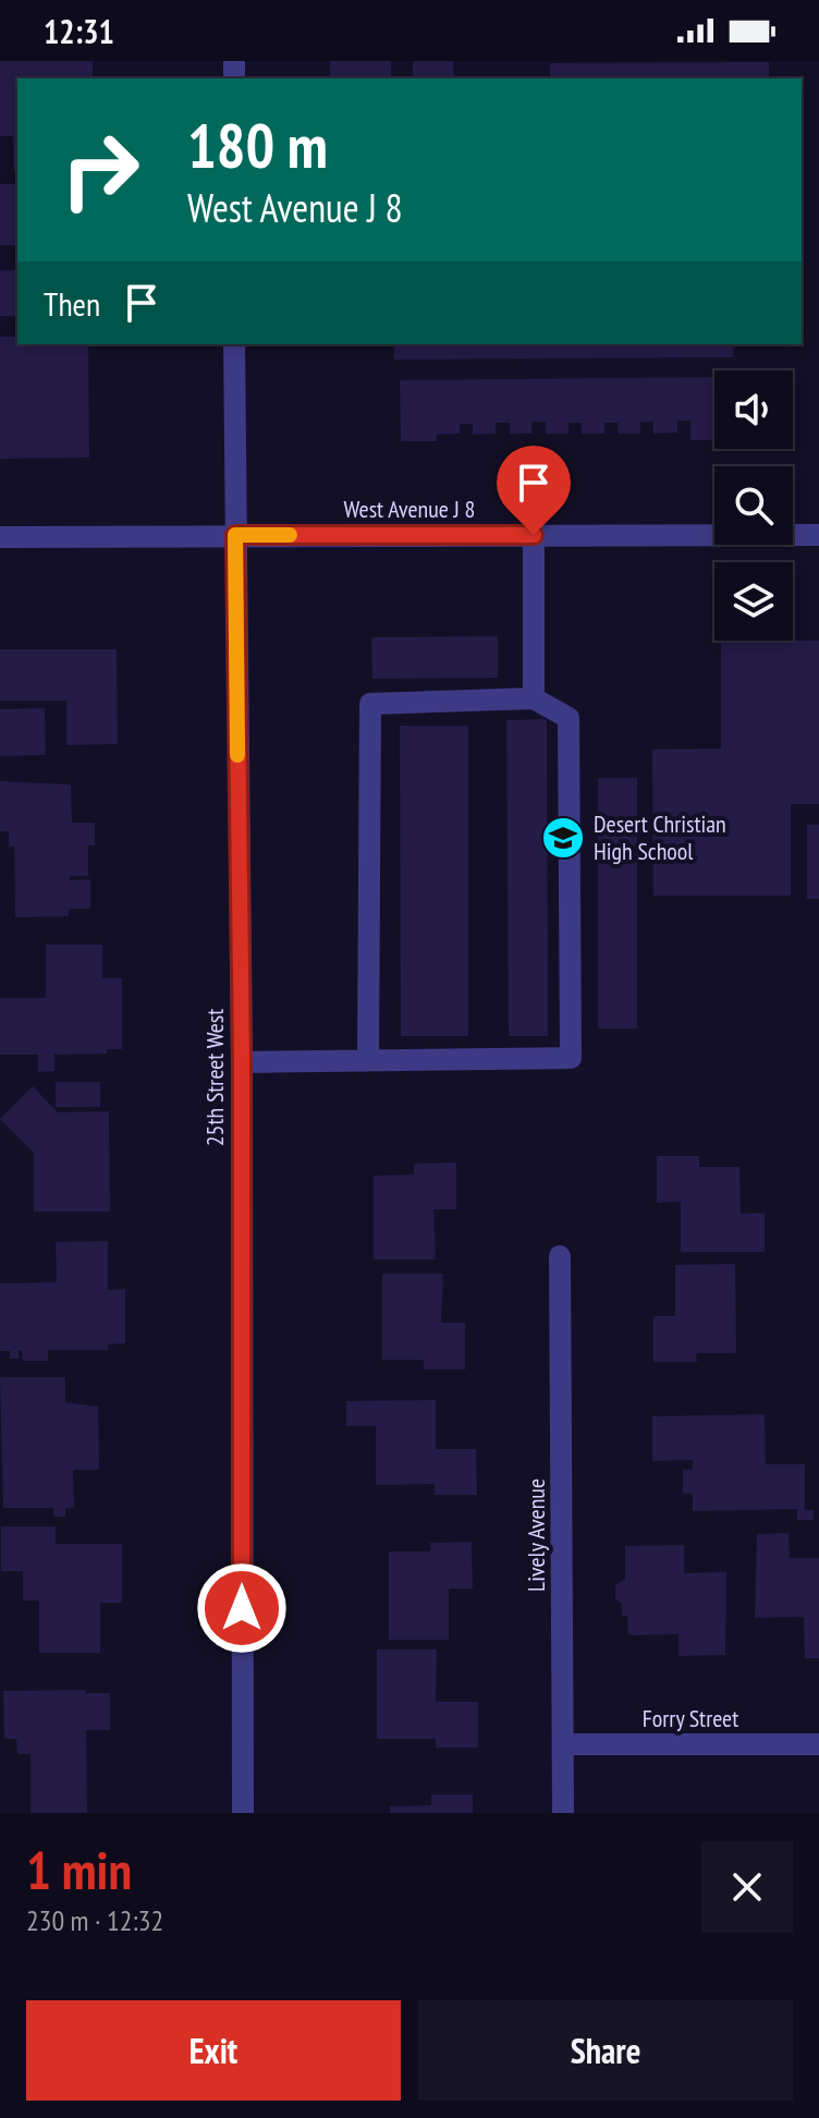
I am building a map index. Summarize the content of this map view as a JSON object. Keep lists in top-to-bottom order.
{
  "streets": {
    "street": [
      "West Avenue J 8",
      "25th Street West",
      "Lively Avenue",
      "Forry Street"
    ]
  },
  "crossings": [
    ["West Avenue J 8", "25th Street West"],
    ["Lively Avenue", "Forry Street"]
  ],
  "places": {
    "school or university": ["Desert Christian High School"]
  },
  "page": {
    "status": "12:31",
    "turn": ["180 m", "West Avenue J 8"],
    "then": "Then",
    "heading": ["1 min", "230 m · 12:32"],
    "buttons": ["Exit", "Share"]
  }
}
